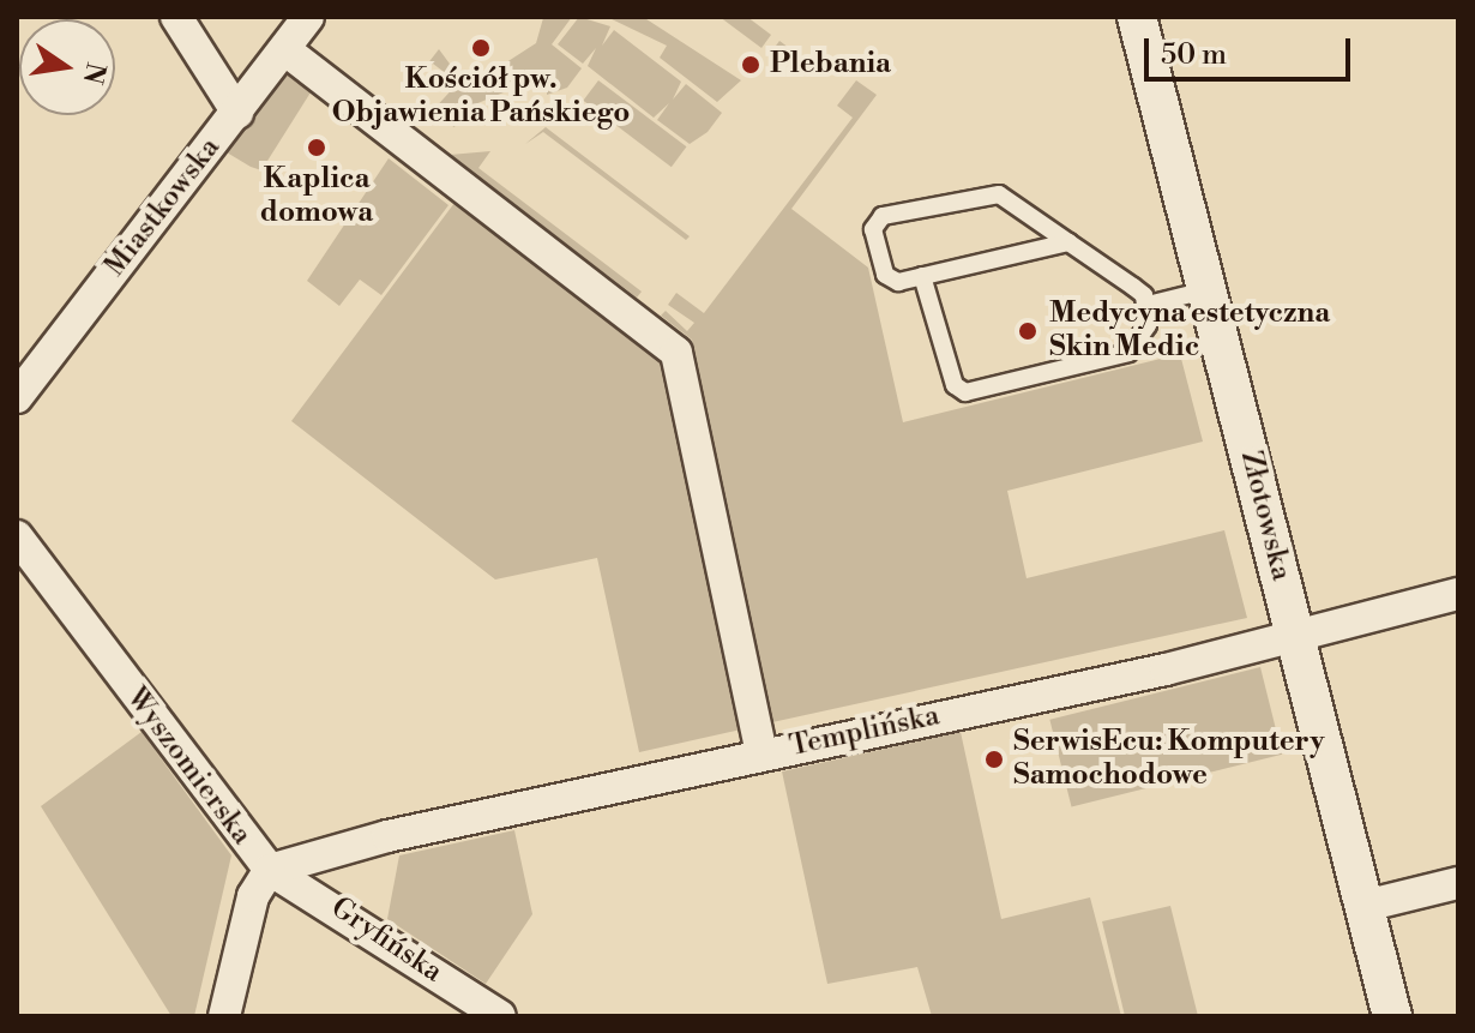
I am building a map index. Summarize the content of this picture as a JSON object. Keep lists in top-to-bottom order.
{
  "streets": {
    "street": [
      "Miastkowska",
      "Złotowska",
      "Templińska",
      "Wyszomierska",
      "Gryfińska"
    ]
  },
  "crossings": [
    ["Złotowska", "Templińska"],
    ["Templińska", "Wyszomierska"],
    ["Templińska", "Gryfińska"],
    ["Wyszomierska", "Gryfińska"]
  ],
  "places": [
    "Kościół pw. Objawienia Pańskiego",
    "Plebania",
    "Kaplica domowa",
    "Medycyna estetyczna Skin Medic",
    "SerwisEcu: Komputery Samochodowe"
  ],
  "scale_bar": "50 m",
  "north": "right"
}
